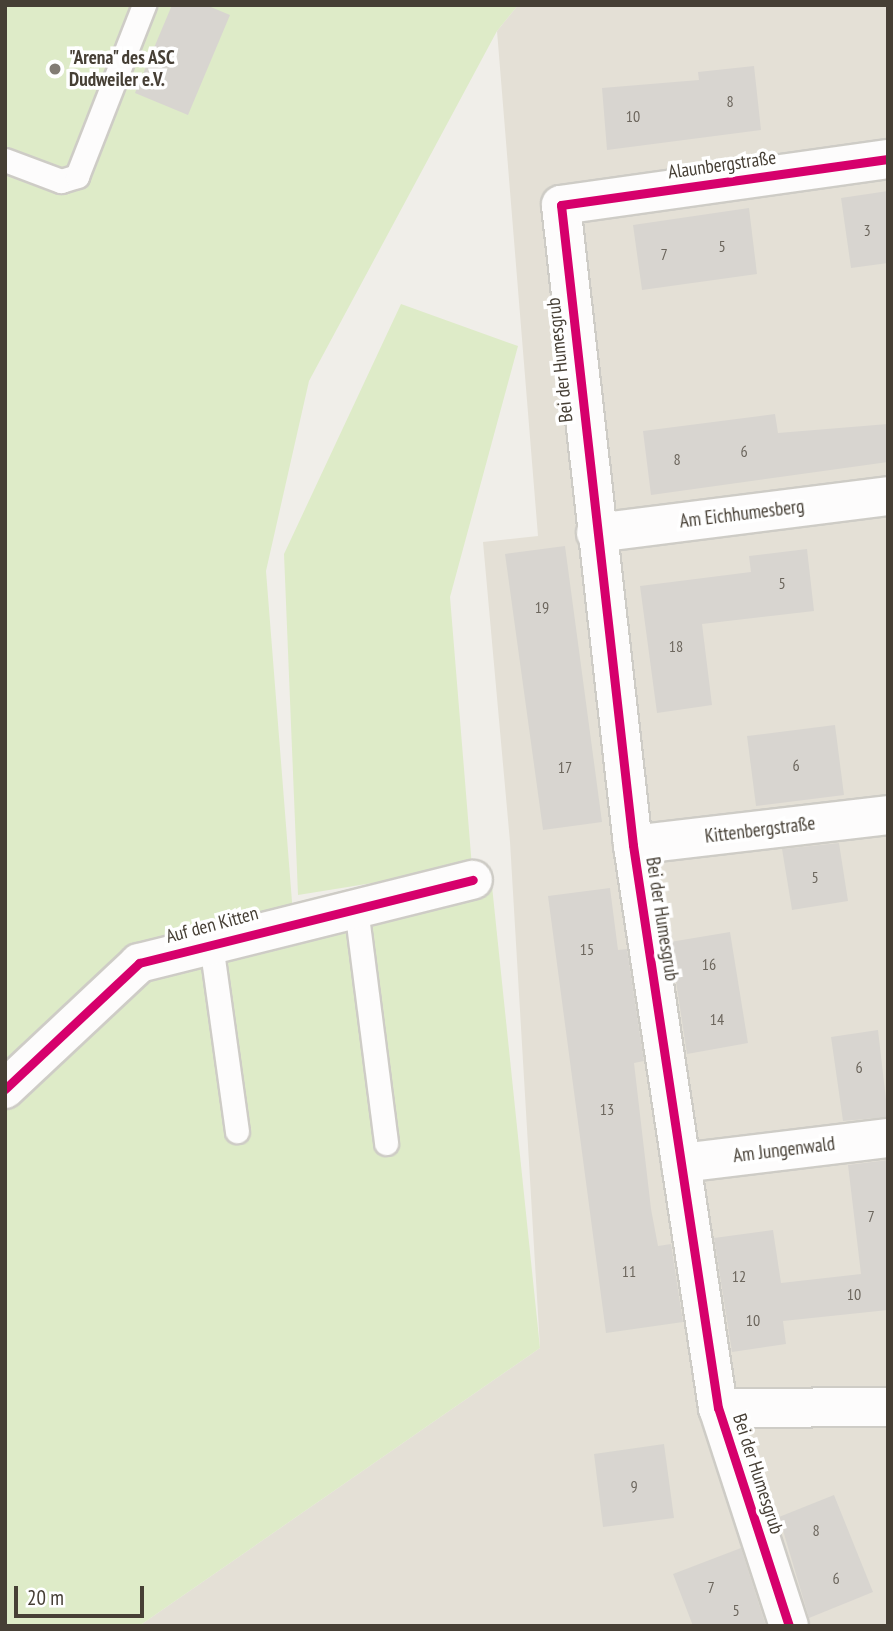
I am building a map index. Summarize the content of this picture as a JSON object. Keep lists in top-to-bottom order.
{
  "streets": {
    "street": [
      "Alaunbergstraße",
      "Bei der Humesgrub",
      "Am Eichhumesberg",
      "Kittenbergstraße",
      "Auf den Kitten",
      "Am Jungenwald"
    ]
  },
  "crossings": [
    ["Alaunbergstraße", "Bei der Humesgrub"],
    ["Bei der Humesgrub", "Am Eichhumesberg"],
    ["Bei der Humesgrub", "Kittenbergstraße"],
    ["Bei der Humesgrub", "Am Jungenwald"]
  ],
  "places": ["\"Arena\" des ASC Dudweiler e.V."],
  "house_numbers": [
    "8",
    "10",
    "3",
    "5",
    "7",
    "6",
    "8",
    "5",
    "19",
    "18",
    "6",
    "17",
    "5",
    "15",
    "16",
    "14",
    "6",
    "13",
    "7",
    "11",
    "12",
    "10",
    "10",
    "9",
    "8",
    "6",
    "7",
    "5"
  ],
  "scale_bar": "20 m"
}
